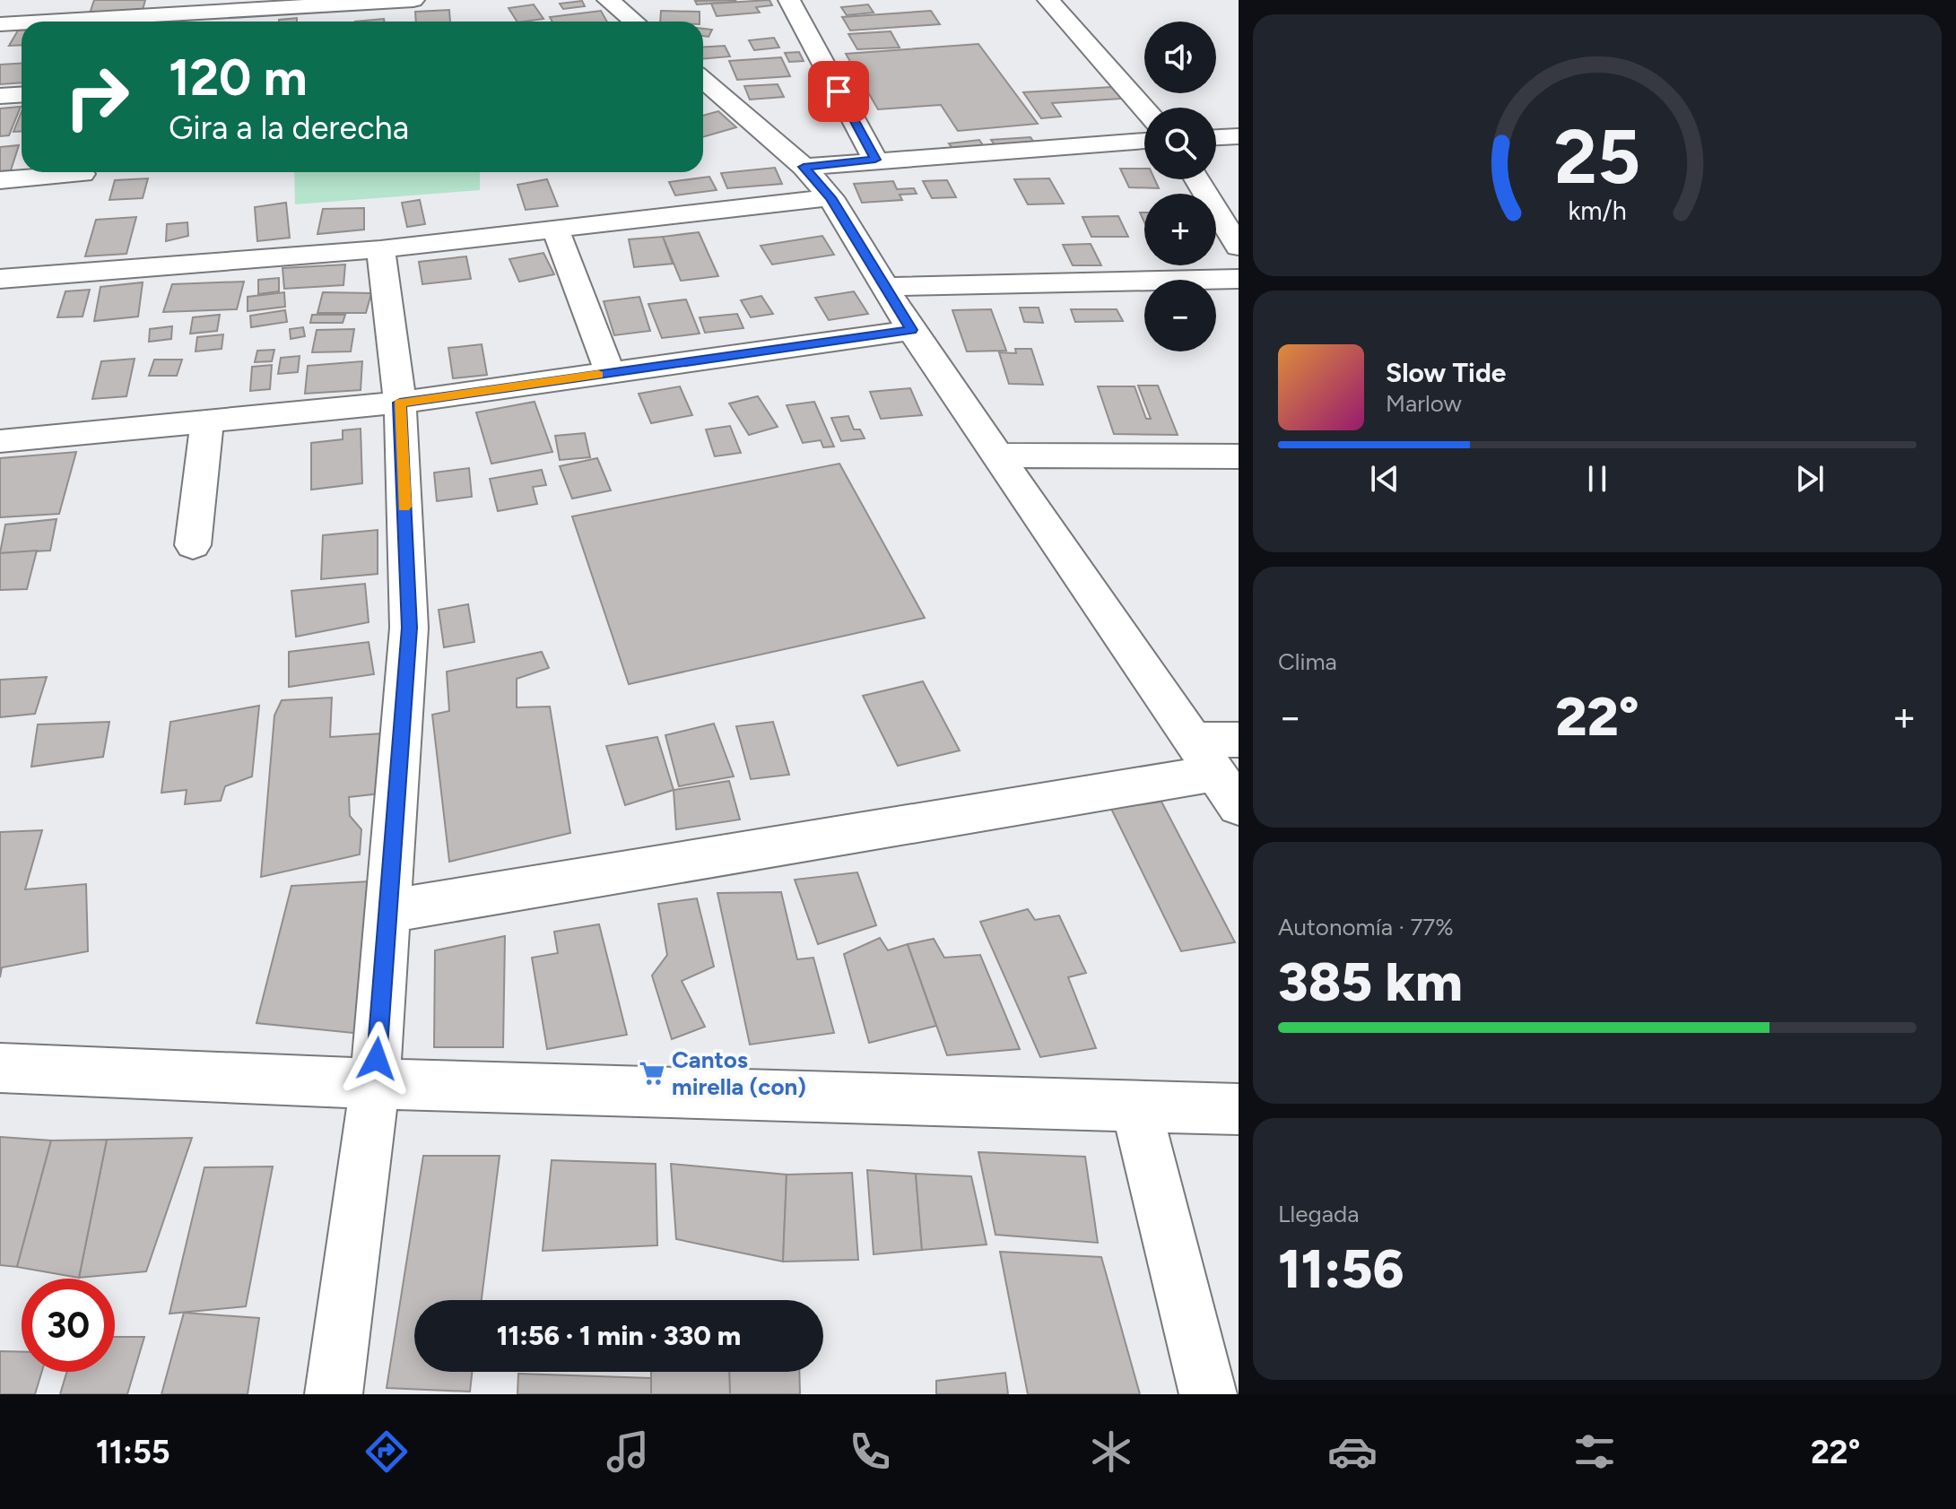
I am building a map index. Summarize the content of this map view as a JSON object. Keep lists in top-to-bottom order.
{
  "places": {
    "supermarket": ["Cantos mirella (con)"]
  },
  "page": {
    "map_buttons": ["+", "−"],
    "turn": ["120 m", "Gira a la derecha"],
    "song": ["Slow Tide", "Marlow"],
    "tile": [
      "Clima",
      ["Autonomía · 77%", "385 km"],
      ["Llegada", "11:56"]
    ],
    "heat": ["−", "22°", "+"],
    "limit": "30",
    "trip": "11:56 · 1 min · 330 m",
    "tabs": ["11:55", "22°"],
    "gauge": ["25", "km/h"]
  }
}
